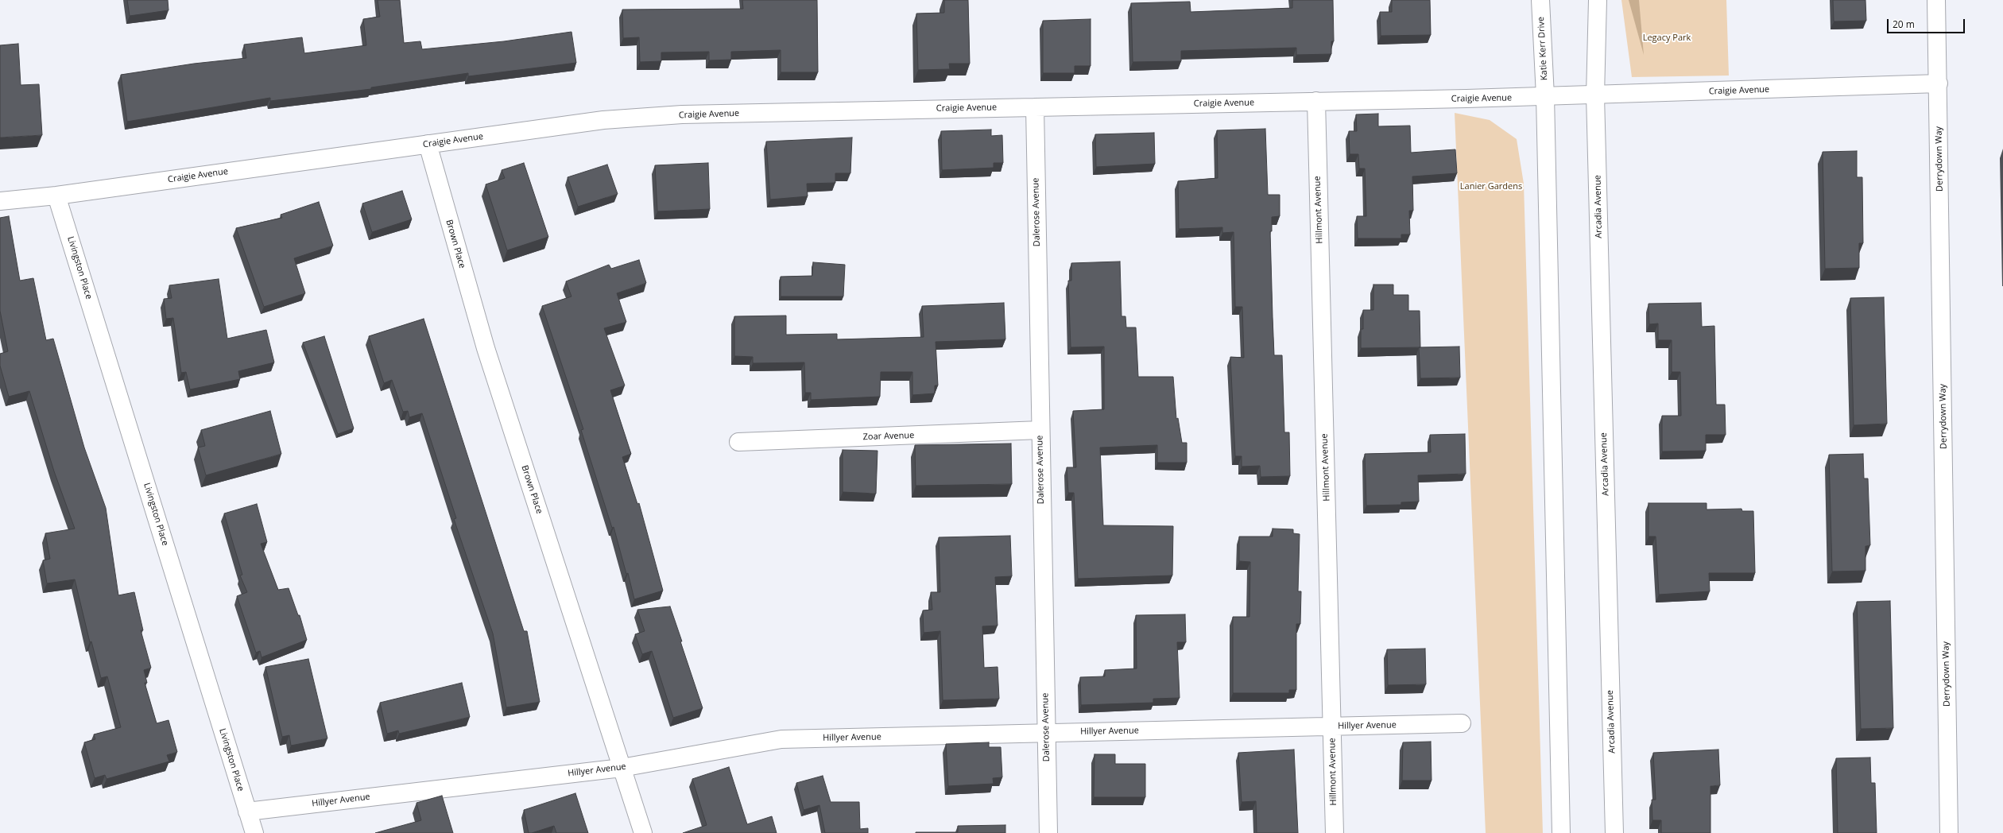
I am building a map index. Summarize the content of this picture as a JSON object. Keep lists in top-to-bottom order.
{
  "streets": {
    "street": [
      "Katie Kerr Drive",
      "Craigie Avenue",
      "Derrydown Way",
      "Arcadia Avenue",
      "Hillmont Avenue",
      "Dalerose Avenue",
      "Brown Place",
      "Livingston Place",
      "Zoar Avenue",
      "Hillyer Avenue"
    ]
  },
  "crossings": [
    ["Katie Kerr Drive", "Craigie Avenue"],
    ["Craigie Avenue", "Derrydown Way"],
    ["Craigie Avenue", "Arcadia Avenue"],
    ["Craigie Avenue", "Hillmont Avenue"],
    ["Craigie Avenue", "Dalerose Avenue"],
    ["Craigie Avenue", "Brown Place"],
    ["Craigie Avenue", "Livingston Place"],
    ["Hillmont Avenue", "Hillyer Avenue"],
    ["Dalerose Avenue", "Zoar Avenue"],
    ["Dalerose Avenue", "Hillyer Avenue"],
    ["Brown Place", "Hillyer Avenue"],
    ["Livingston Place", "Hillyer Avenue"]
  ],
  "parks": ["Legacy Park", "Lanier Gardens"],
  "scale_bar": "20 m"
}
